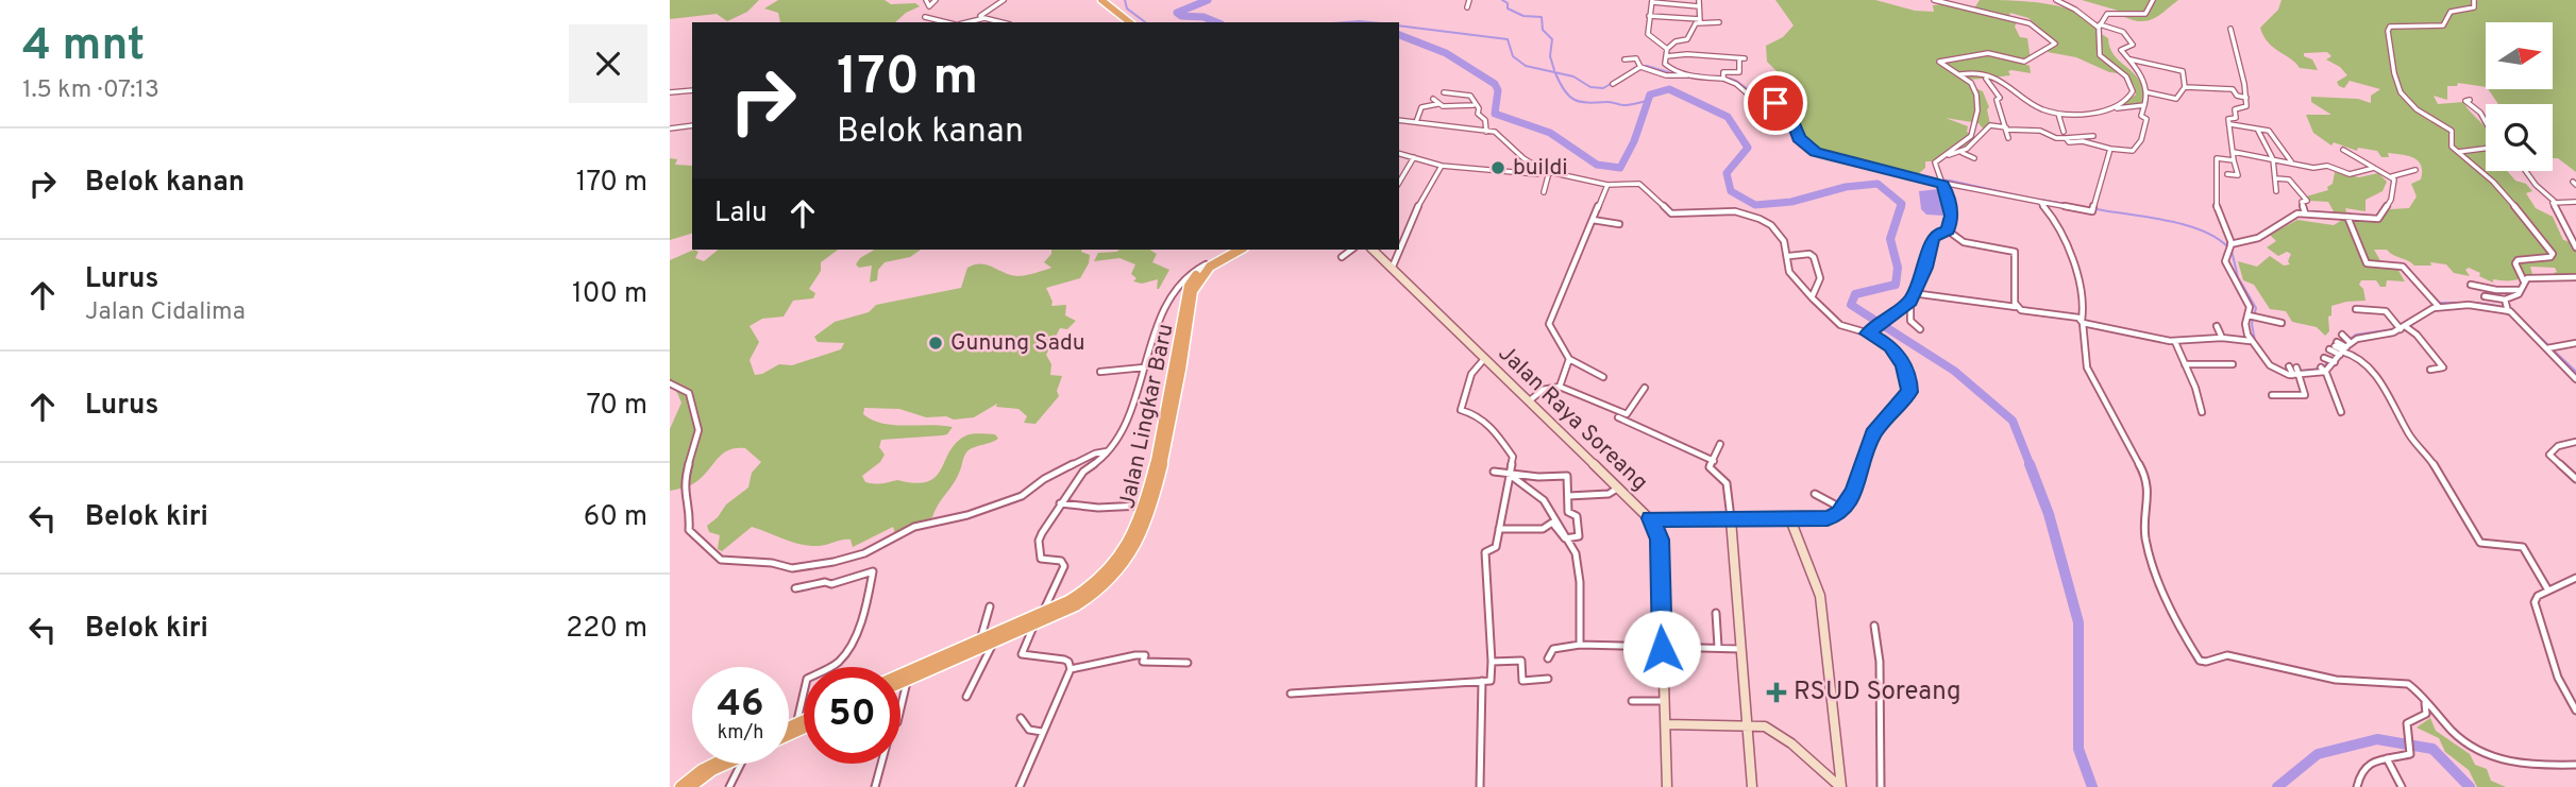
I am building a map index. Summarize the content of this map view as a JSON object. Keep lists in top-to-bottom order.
{
  "streets": {
    "highway": ["Jalan Lingkar Baru"],
    "main road": ["Jalan Raya Soreang"]
  },
  "places": {
    "other": ["buildi", "Gunung Sadu"],
    "health": ["RSUD Soreang"]
  },
  "north": "right",
  "page": {
    "heading": ["4 mnt", "1.5 km · 07:13"],
    "turn": ["170 m", "Belok kanan"],
    "list": [
      {
        "name": "Belok kanan",
        "value": "170 m"
      },
      {
        "name": "Lurus",
        "note": "Jalan Cidalima",
        "value": "100 m"
      },
      {
        "name": "Lurus",
        "value": "70 m"
      },
      {
        "name": "Belok kiri",
        "value": "60 m"
      },
      {
        "name": "Belok kiri",
        "value": "220 m"
      }
    ],
    "then": "Lalu",
    "speed": "46 km/h",
    "limit": "50"
  }
}
